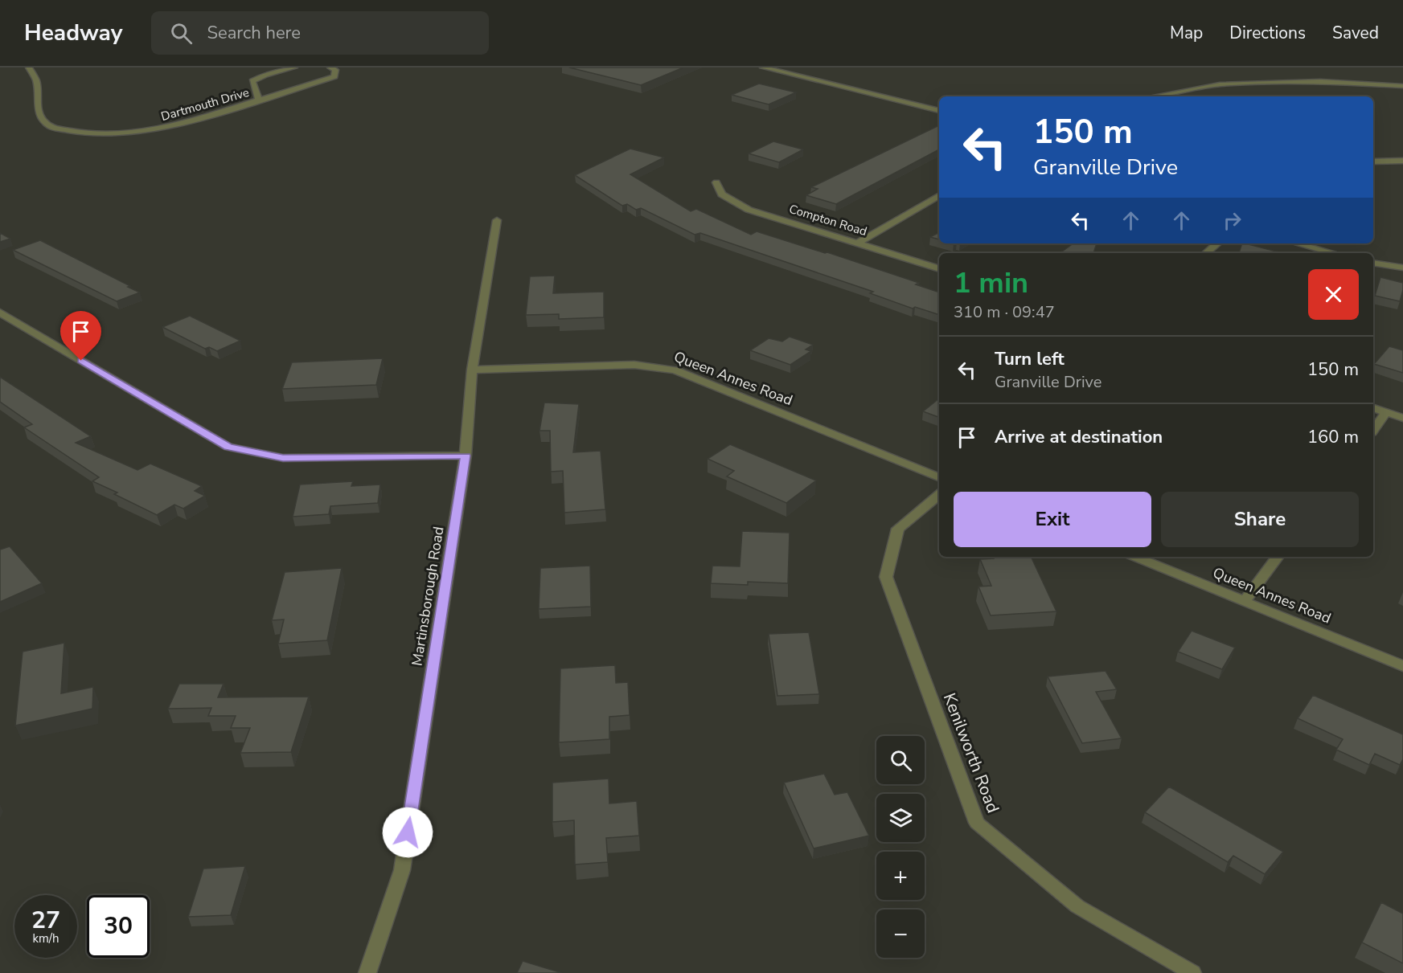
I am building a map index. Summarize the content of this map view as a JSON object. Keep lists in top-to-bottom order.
{
  "streets": {
    "street": [
      "Dartmouth Drive",
      "Compton Road",
      "Queen Annes Road",
      "Martinsborough Road",
      "Kenilworth Road"
    ]
  },
  "crossings": [
    ["Queen Annes Road", "Martinsborough Road"]
  ],
  "page": {
    "header": "Headway",
    "search": "Search here",
    "nav": ["Map", "Directions", "Saved"],
    "turn": ["150 m", "Granville Drive"],
    "heading": ["1 min", "310 m · 09:47"],
    "list": [
      {
        "name": "Turn left",
        "note": "Granville Drive",
        "value": "150 m"
      },
      {
        "name": "Arrive at destination",
        "value": "160 m"
      }
    ],
    "buttons": ["Exit", "Share"],
    "map_buttons": ["+", "−"],
    "speed": "27 km/h",
    "limit": "30"
  }
}
